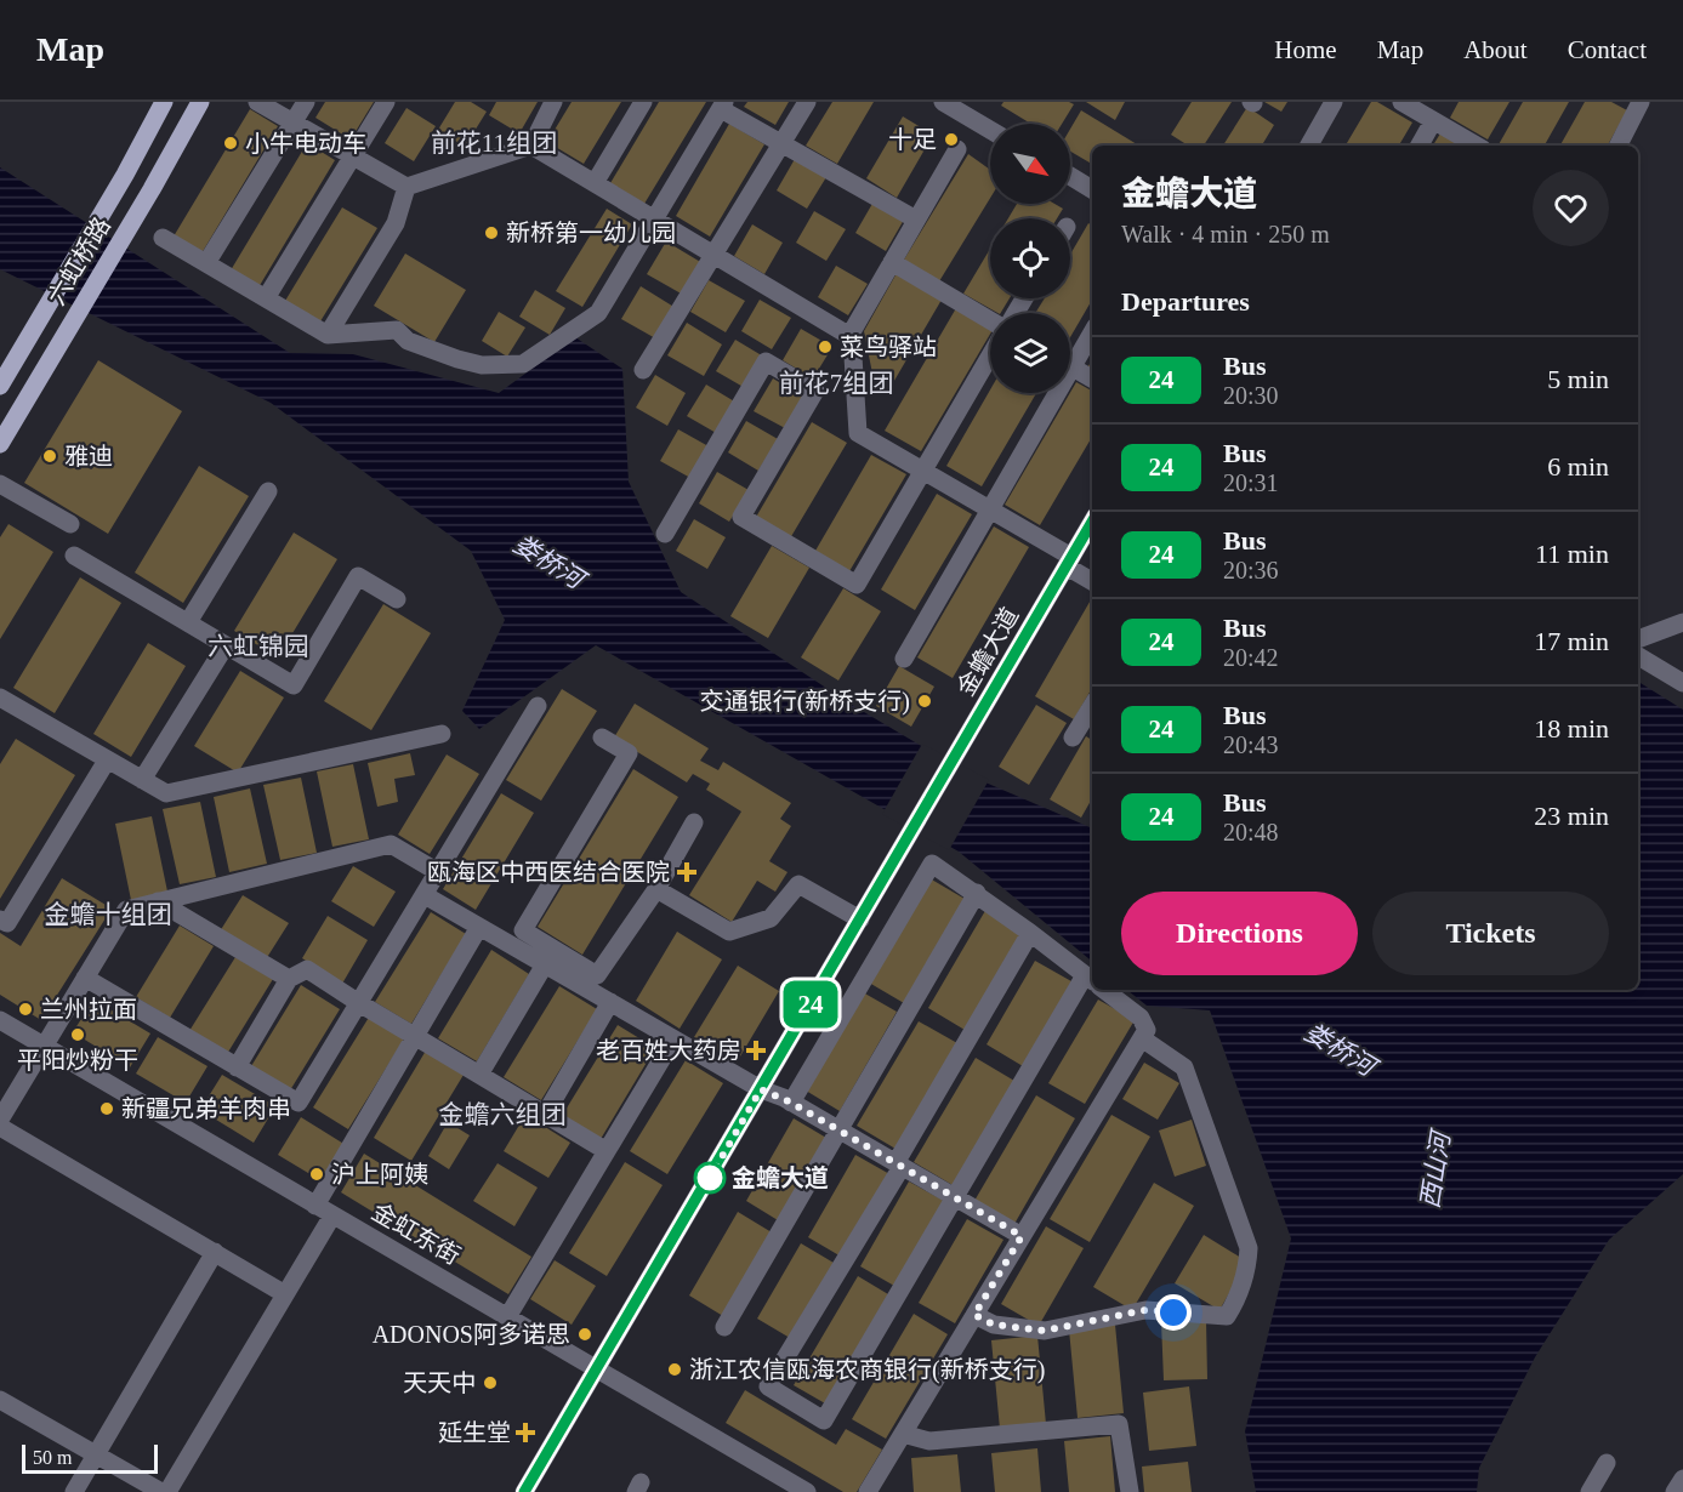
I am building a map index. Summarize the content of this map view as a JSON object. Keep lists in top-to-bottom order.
{
  "streets": {
    "main road": ["六虹桥路"],
    "street": ["金蟾大道", "金虹东街"]
  },
  "crossings": [
    ["金蟾大道", "金虹东街"]
  ],
  "districts": [
    "前花11组团",
    "前花7组团",
    "六虹锦园",
    "金蟾十组团",
    "金蟾六组团"
  ],
  "water": ["娄桥河", "西山河"],
  "places": {
    "other": [
      "十足",
      "小牛电动车",
      "新桥第一幼儿园",
      "菜鸟驿站",
      "雅迪",
      "交通银行(新桥支行)",
      "兰州拉面",
      "平阳炒粉干",
      "新疆兄弟羊肉串",
      "沪上阿姨",
      "金蟾大道",
      "ADONOS阿多诺思",
      "浙江农信瓯海农商银行(新桥支行)",
      "天天中"
    ],
    "health": ["瓯海区中西医结合医院", "老百姓大药房", "延生堂"]
  },
  "lines": ["bus line 24"],
  "scale_bar": "50 m",
  "north": "bottom right",
  "page": {
    "header": "Map",
    "nav": [
      "Home",
      "Map",
      "About",
      "Contact"
    ],
    "on_map": "24",
    "heading": [
      ["金蟾大道", "Walk · 4 min · 250 m"],
      "Departures"
    ],
    "list": [
      {
        "mark": "24",
        "name": "Bus",
        "note": "20:30",
        "value": "5 min"
      },
      {
        "mark": "24",
        "name": "Bus",
        "note": "20:31",
        "value": "6 min"
      },
      {
        "mark": "24",
        "name": "Bus",
        "note": "20:36",
        "value": "11 min"
      },
      {
        "mark": "24",
        "name": "Bus",
        "note": "20:42",
        "value": "17 min"
      },
      {
        "mark": "24",
        "name": "Bus",
        "note": "20:43",
        "value": "18 min"
      },
      {
        "mark": "24",
        "name": "Bus",
        "note": "20:48",
        "value": "23 min"
      }
    ],
    "buttons": ["Directions", "Tickets"],
    "scale": "50 m"
  }
}
